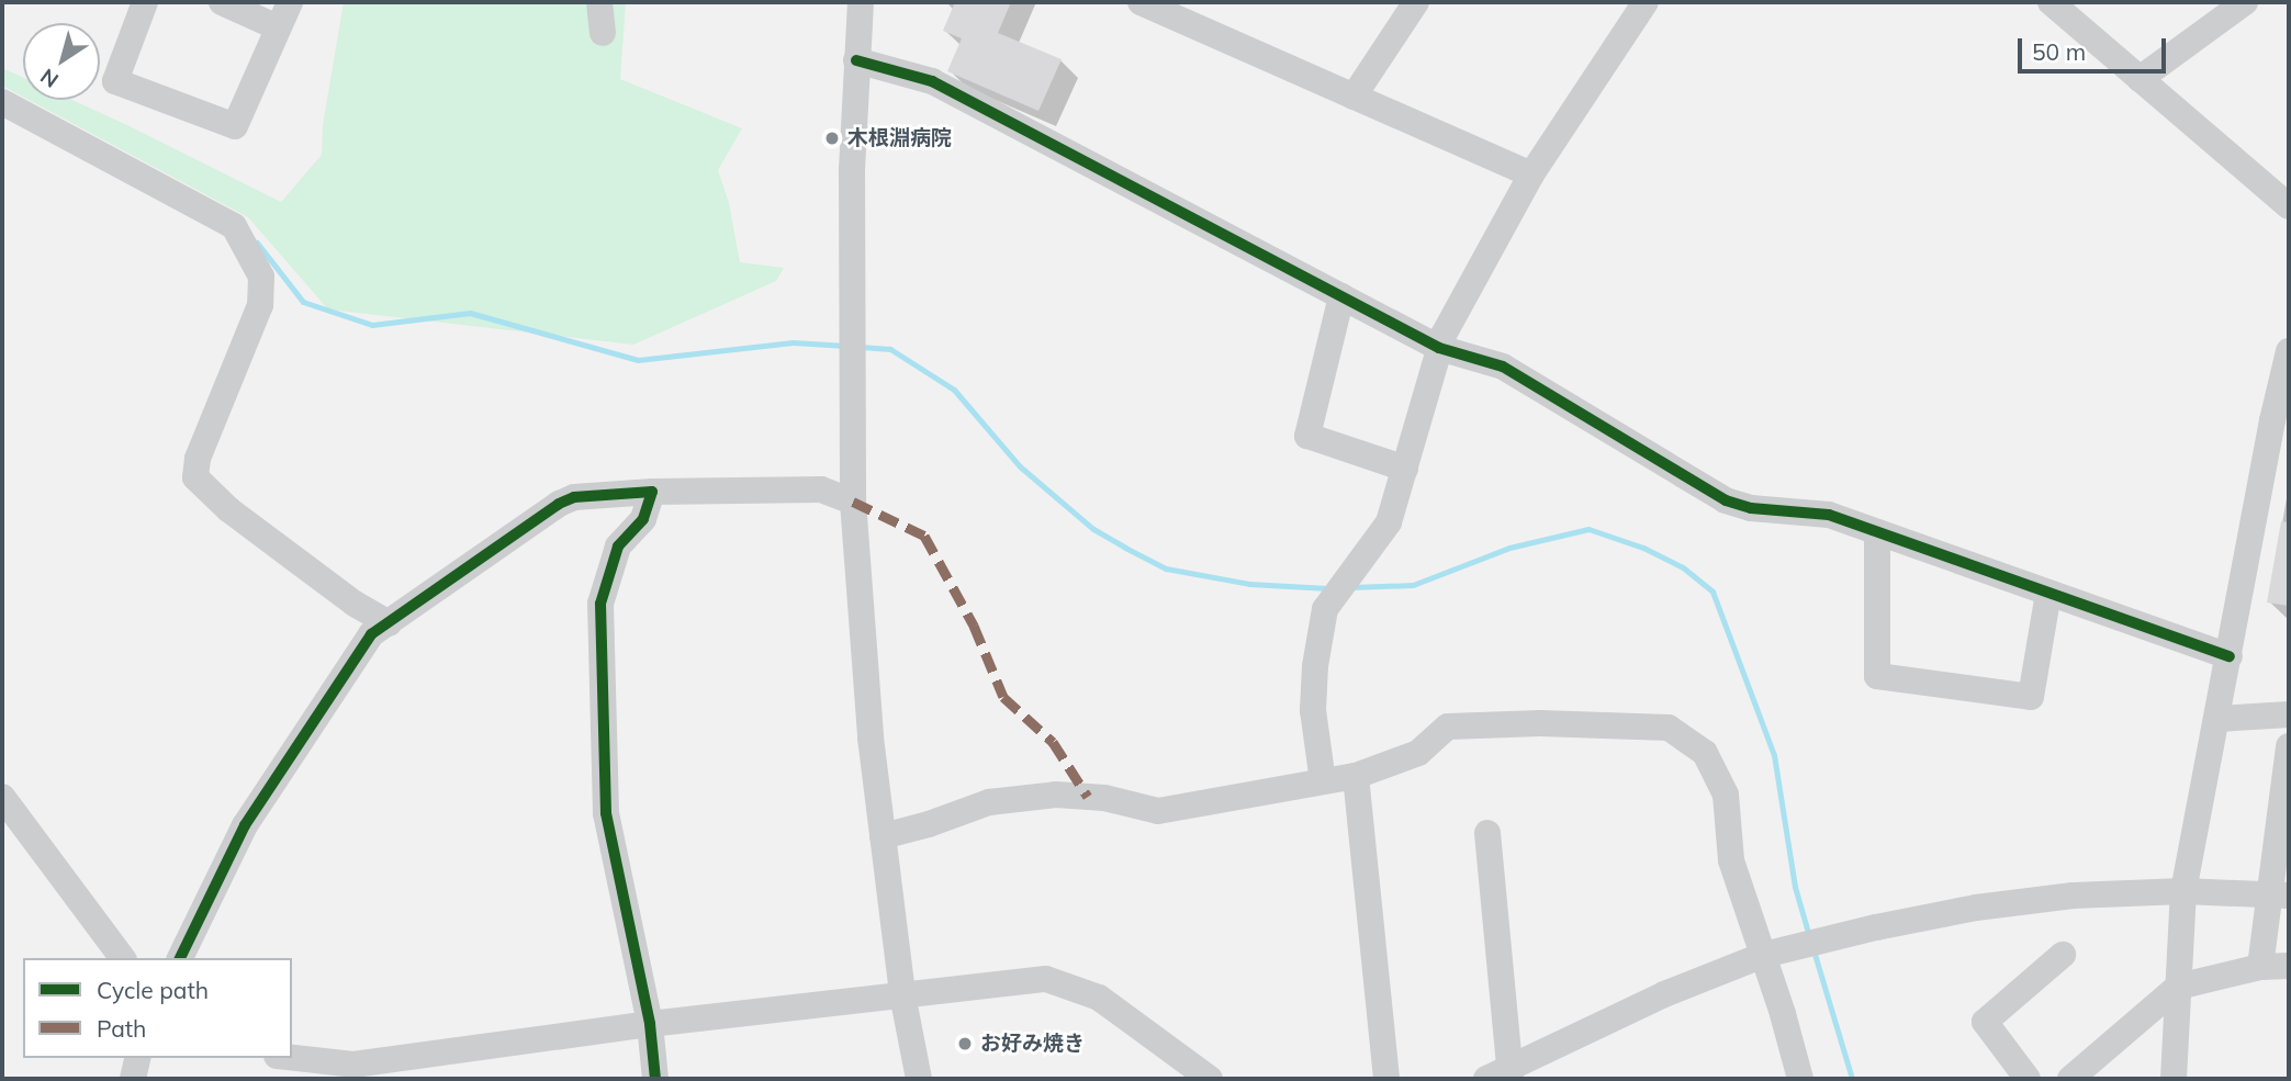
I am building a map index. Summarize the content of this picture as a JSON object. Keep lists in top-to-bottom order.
{
  "places": ["木根淵病院", "お好み焼き"],
  "legend": ["Cycle path", "Path"],
  "scale_bar": "50 m",
  "north": "bottom left"
}
